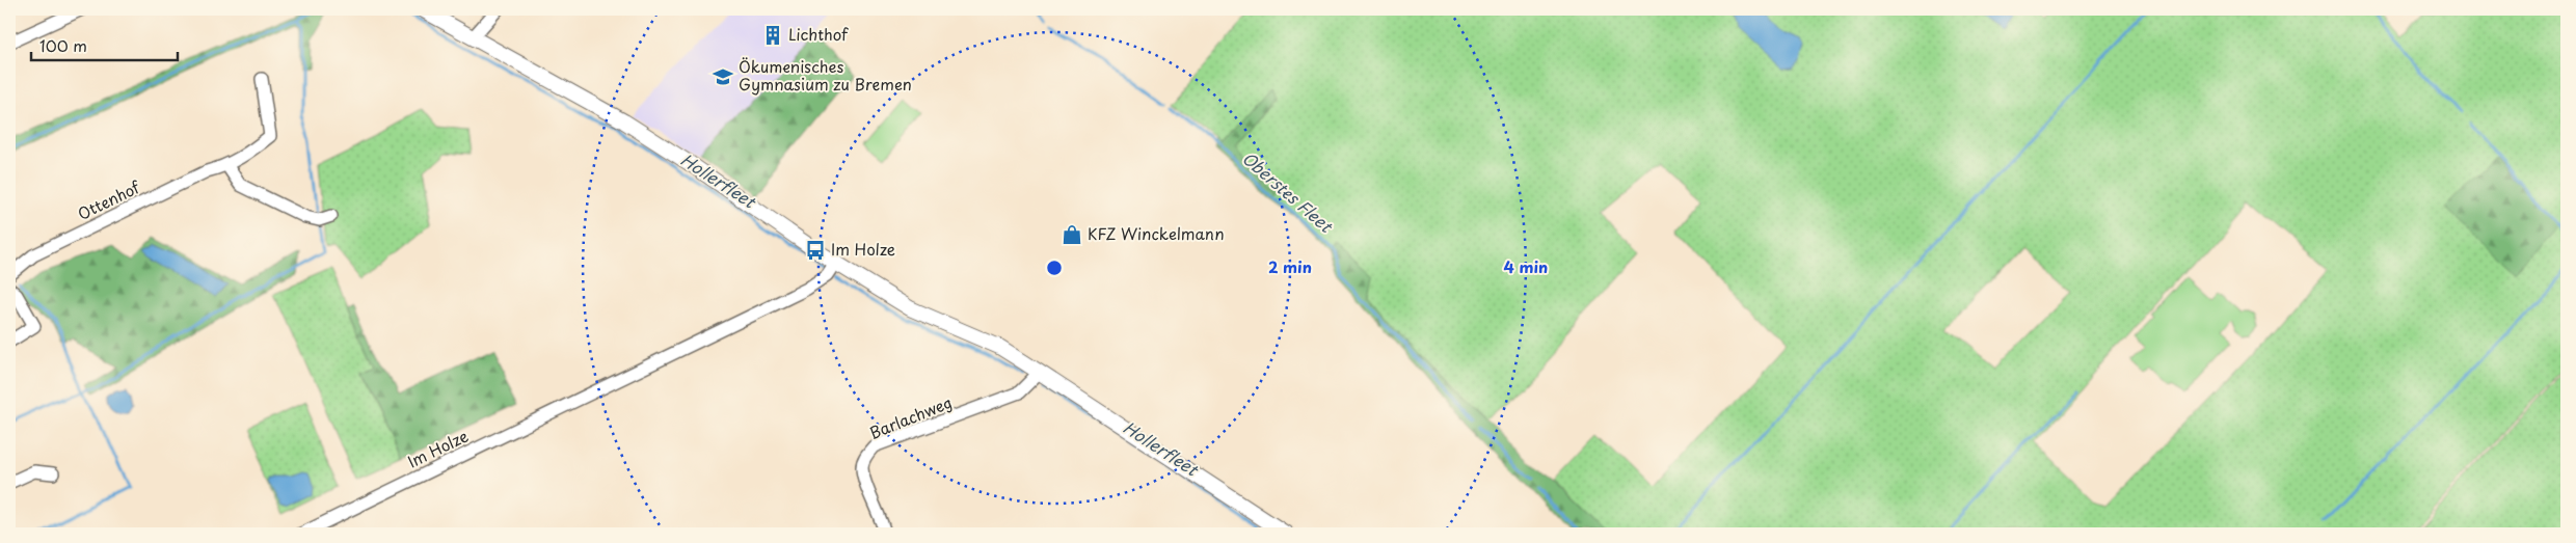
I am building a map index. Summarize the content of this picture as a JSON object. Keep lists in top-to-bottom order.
{
  "streets": {
    "street": ["Ottenhof", "Barlachweg", "Im Holze"]
  },
  "water": ["Hollerfleet", "Oberstes Fleet"],
  "places": {
    "building": ["Lichthof"],
    "school or university": ["Ökumenisches Gymnasium zu Bremen"],
    "shop": ["KFZ Winckelmann"],
    "bus stop": ["Im Holze"]
  },
  "scale_bar": "100 m",
  "rings": ["2 min", "4 min"]
}
